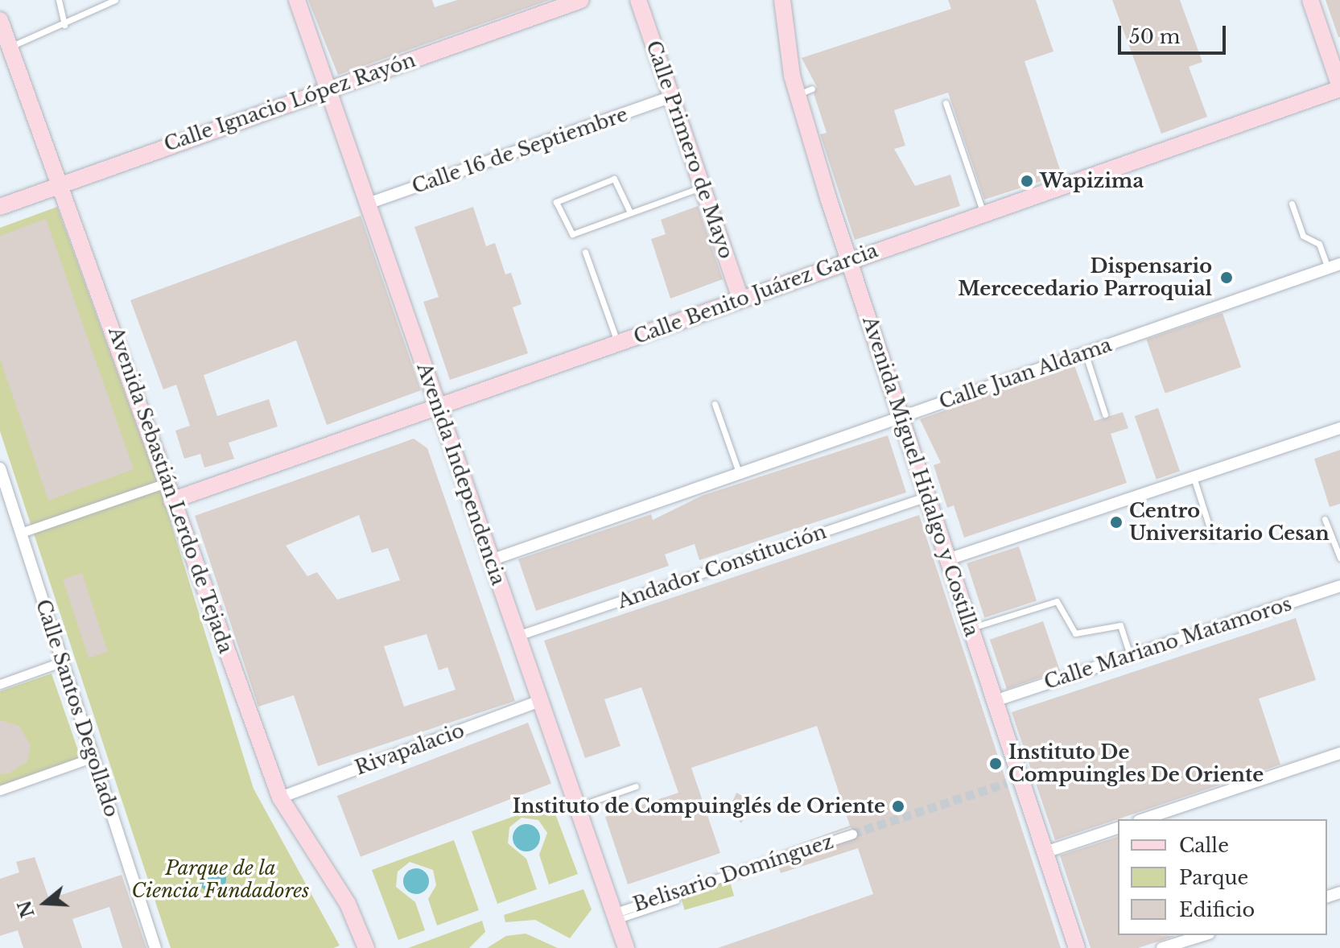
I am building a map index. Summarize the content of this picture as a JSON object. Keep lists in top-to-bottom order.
{
  "streets": {
    "main road": [
      "Calle Ignacio López Rayón",
      "Calle Primero de Mayo",
      "Calle Benito Juárez Garcia",
      "Avenida Independencia",
      "Avenida Miguel Hidalgo y Costilla",
      "Avenida Sebastián Lerdo de Tejada"
    ],
    "street": [
      "Calle 16 de Septiembre",
      "Calle Juan Aldama",
      "Andador Constitución",
      "Calle Mariano Matamoros",
      "Calle Santos Degollado",
      "Rivapalacio",
      "Belisario Domínguez"
    ]
  },
  "crossings": [
    ["Calle Ignacio López Rayón", "Avenida Independencia"],
    ["Calle Ignacio López Rayón", "Avenida Sebastián Lerdo de Tejada"],
    ["Calle Primero de Mayo", "Calle 16 de Septiembre"],
    ["Calle Primero de Mayo", "Calle Benito Juárez Garcia"],
    ["Calle 16 de Septiembre", "Avenida Independencia"],
    ["Calle Benito Juárez Garcia", "Avenida Independencia"],
    ["Calle Benito Juárez Garcia", "Avenida Miguel Hidalgo y Costilla"],
    ["Calle Benito Juárez Garcia", "Avenida Sebastián Lerdo de Tejada"],
    ["Calle Juan Aldama", "Avenida Independencia"],
    ["Calle Juan Aldama", "Avenida Miguel Hidalgo y Costilla"],
    ["Avenida Independencia", "Andador Constitución"],
    ["Avenida Independencia", "Rivapalacio"],
    ["Avenida Independencia", "Belisario Domínguez"],
    ["Avenida Miguel Hidalgo y Costilla", "Andador Constitución"],
    ["Avenida Miguel Hidalgo y Costilla", "Calle Mariano Matamoros"],
    ["Avenida Sebastián Lerdo de Tejada", "Rivapalacio"]
  ],
  "parks": ["Parque de la Ciencia Fundadores"],
  "places": [
    "Wapizima",
    "Dispensario Mercecedario Parroquial",
    "Centro Universitario Cesan",
    "Instituto De Compuingles De Oriente",
    "Instituto de Compuinglés de Oriente"
  ],
  "legend": ["Calle", "Parque", "Edificio"],
  "scale_bar": "50 m",
  "north": "left"
}
